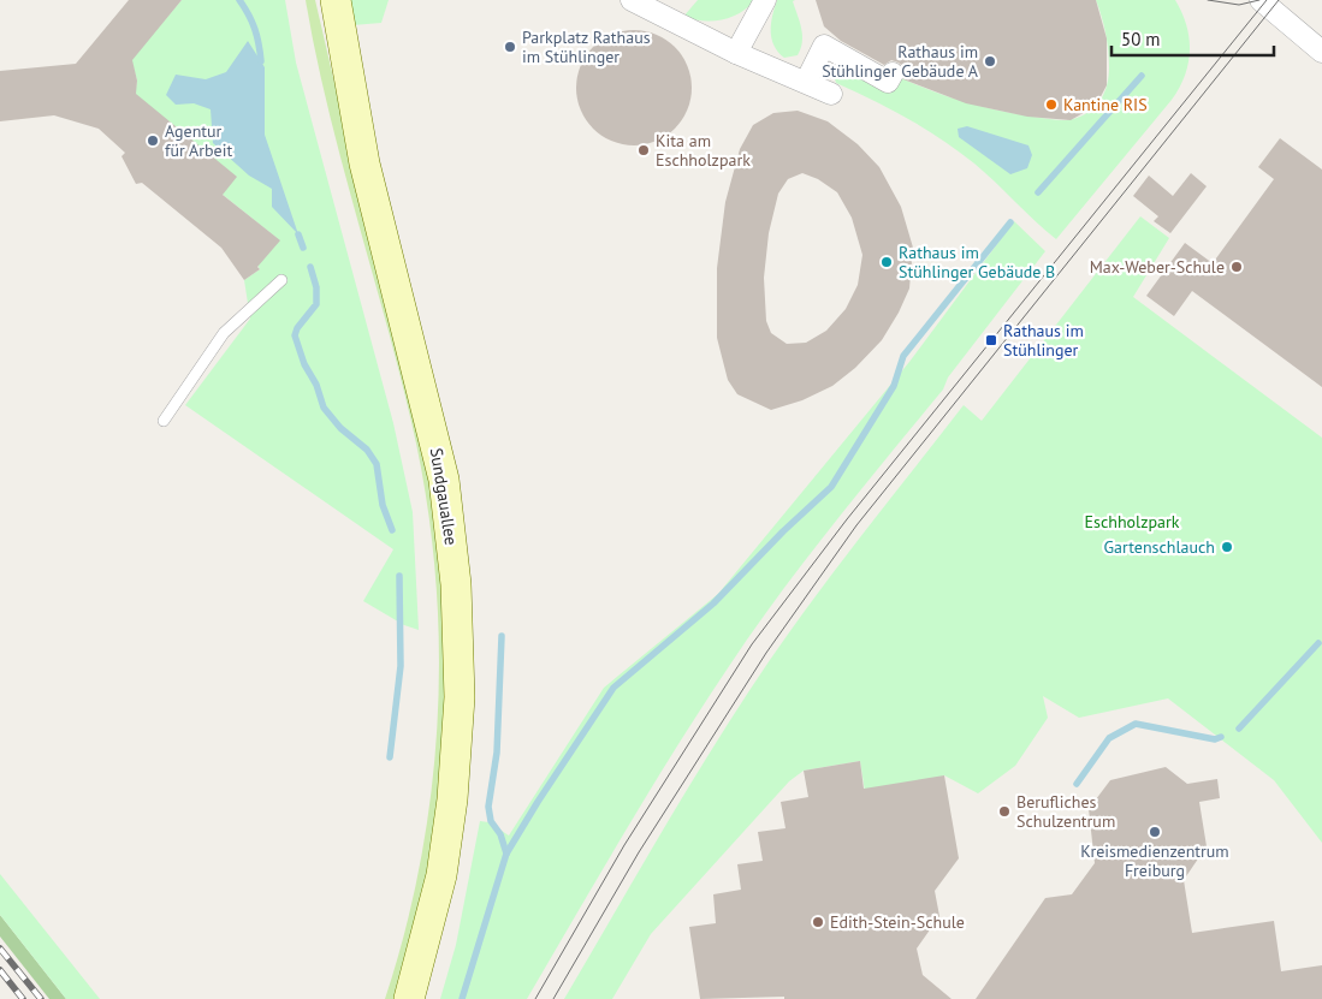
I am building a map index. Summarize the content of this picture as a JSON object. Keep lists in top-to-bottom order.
{
  "streets": {
    "street": ["Sundgauallee"]
  },
  "parks": ["Eschholzpark"],
  "places": {
    "other": [
      "Parkplatz Rathaus im Stühlinger",
      "Rathaus im Stühlinger Gebäude A",
      "Kantine RIS",
      "Agentur für Arbeit",
      "Kita am Eschholzpark",
      "Rathaus im Stühlinger Gebäude B",
      "Max-Weber-Schule",
      "Gartenschlauch",
      "Berufliches Schulzentrum",
      "Kreismedienzentrum Freiburg",
      "Edith-Stein-Schule"
    ],
    "transit": ["Rathaus im Stühlinger"]
  },
  "scale_bar": "50 m"
}
